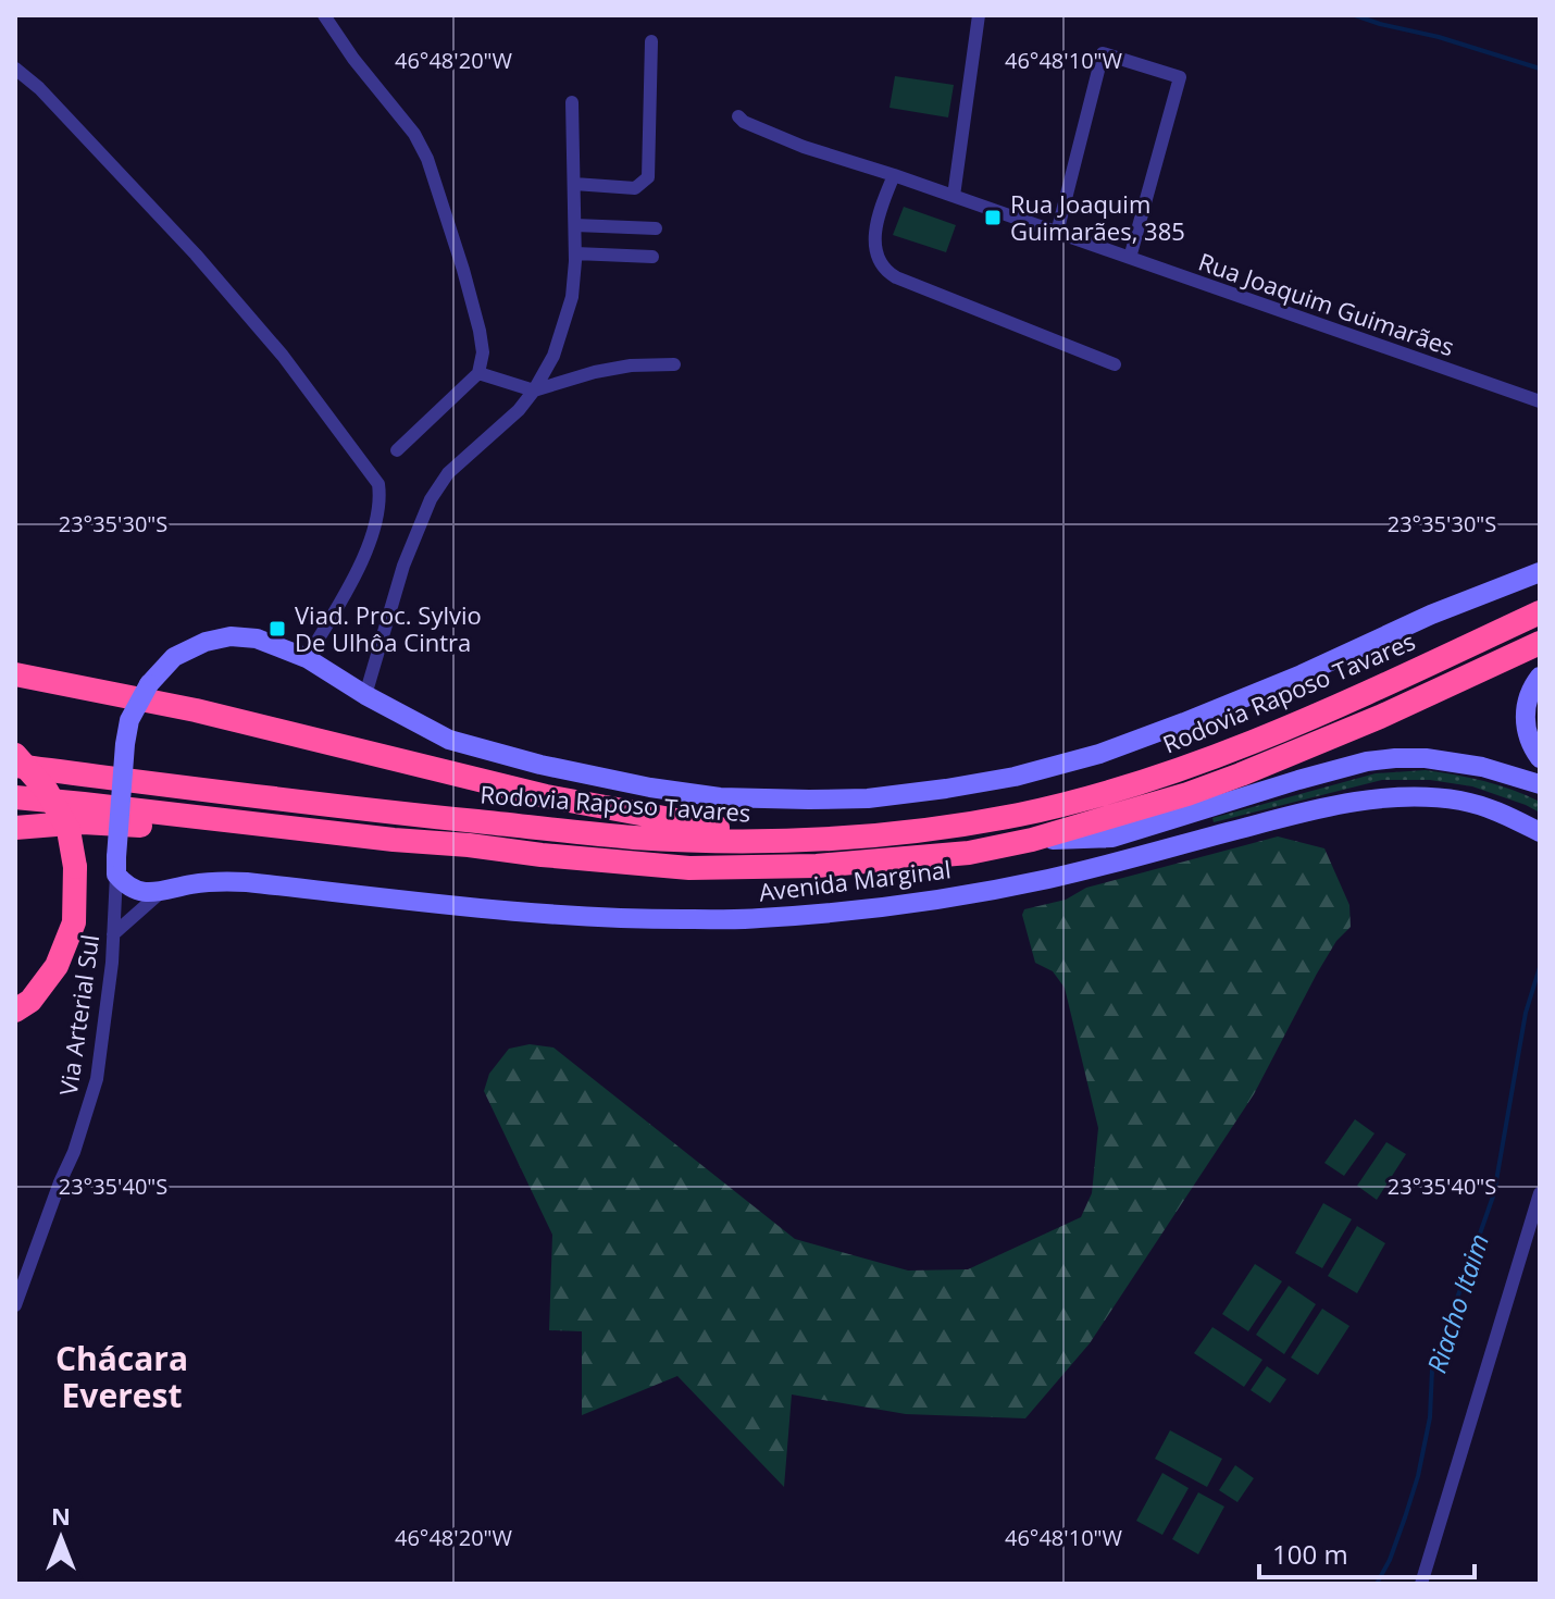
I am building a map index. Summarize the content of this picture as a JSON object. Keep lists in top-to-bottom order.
{
  "streets": {
    "highway": ["Rodovia Raposo Tavares"],
    "main road": ["Avenida Marginal"],
    "street": ["Rua Joaquim Guimarães", "Via Arterial Sul"]
  },
  "crossings": [
    ["Rodovia Raposo Tavares", "Via Arterial Sul"],
    ["Avenida Marginal", "Via Arterial Sul"]
  ],
  "districts": ["Chácara Everest"],
  "water": ["Riacho Itaim"],
  "places": {
    "transit": ["Rua Joaquim Guimarães, 385", "Viad. Proc. Sylvio De Ulhôa Cintra"]
  },
  "scale_bar": "100 m",
  "north": "top",
  "coordinates": [
    "46°48'20\"W",
    "46°48'10\"W",
    "23°35'30\"S",
    "23°35'40\"S"
  ]
}
